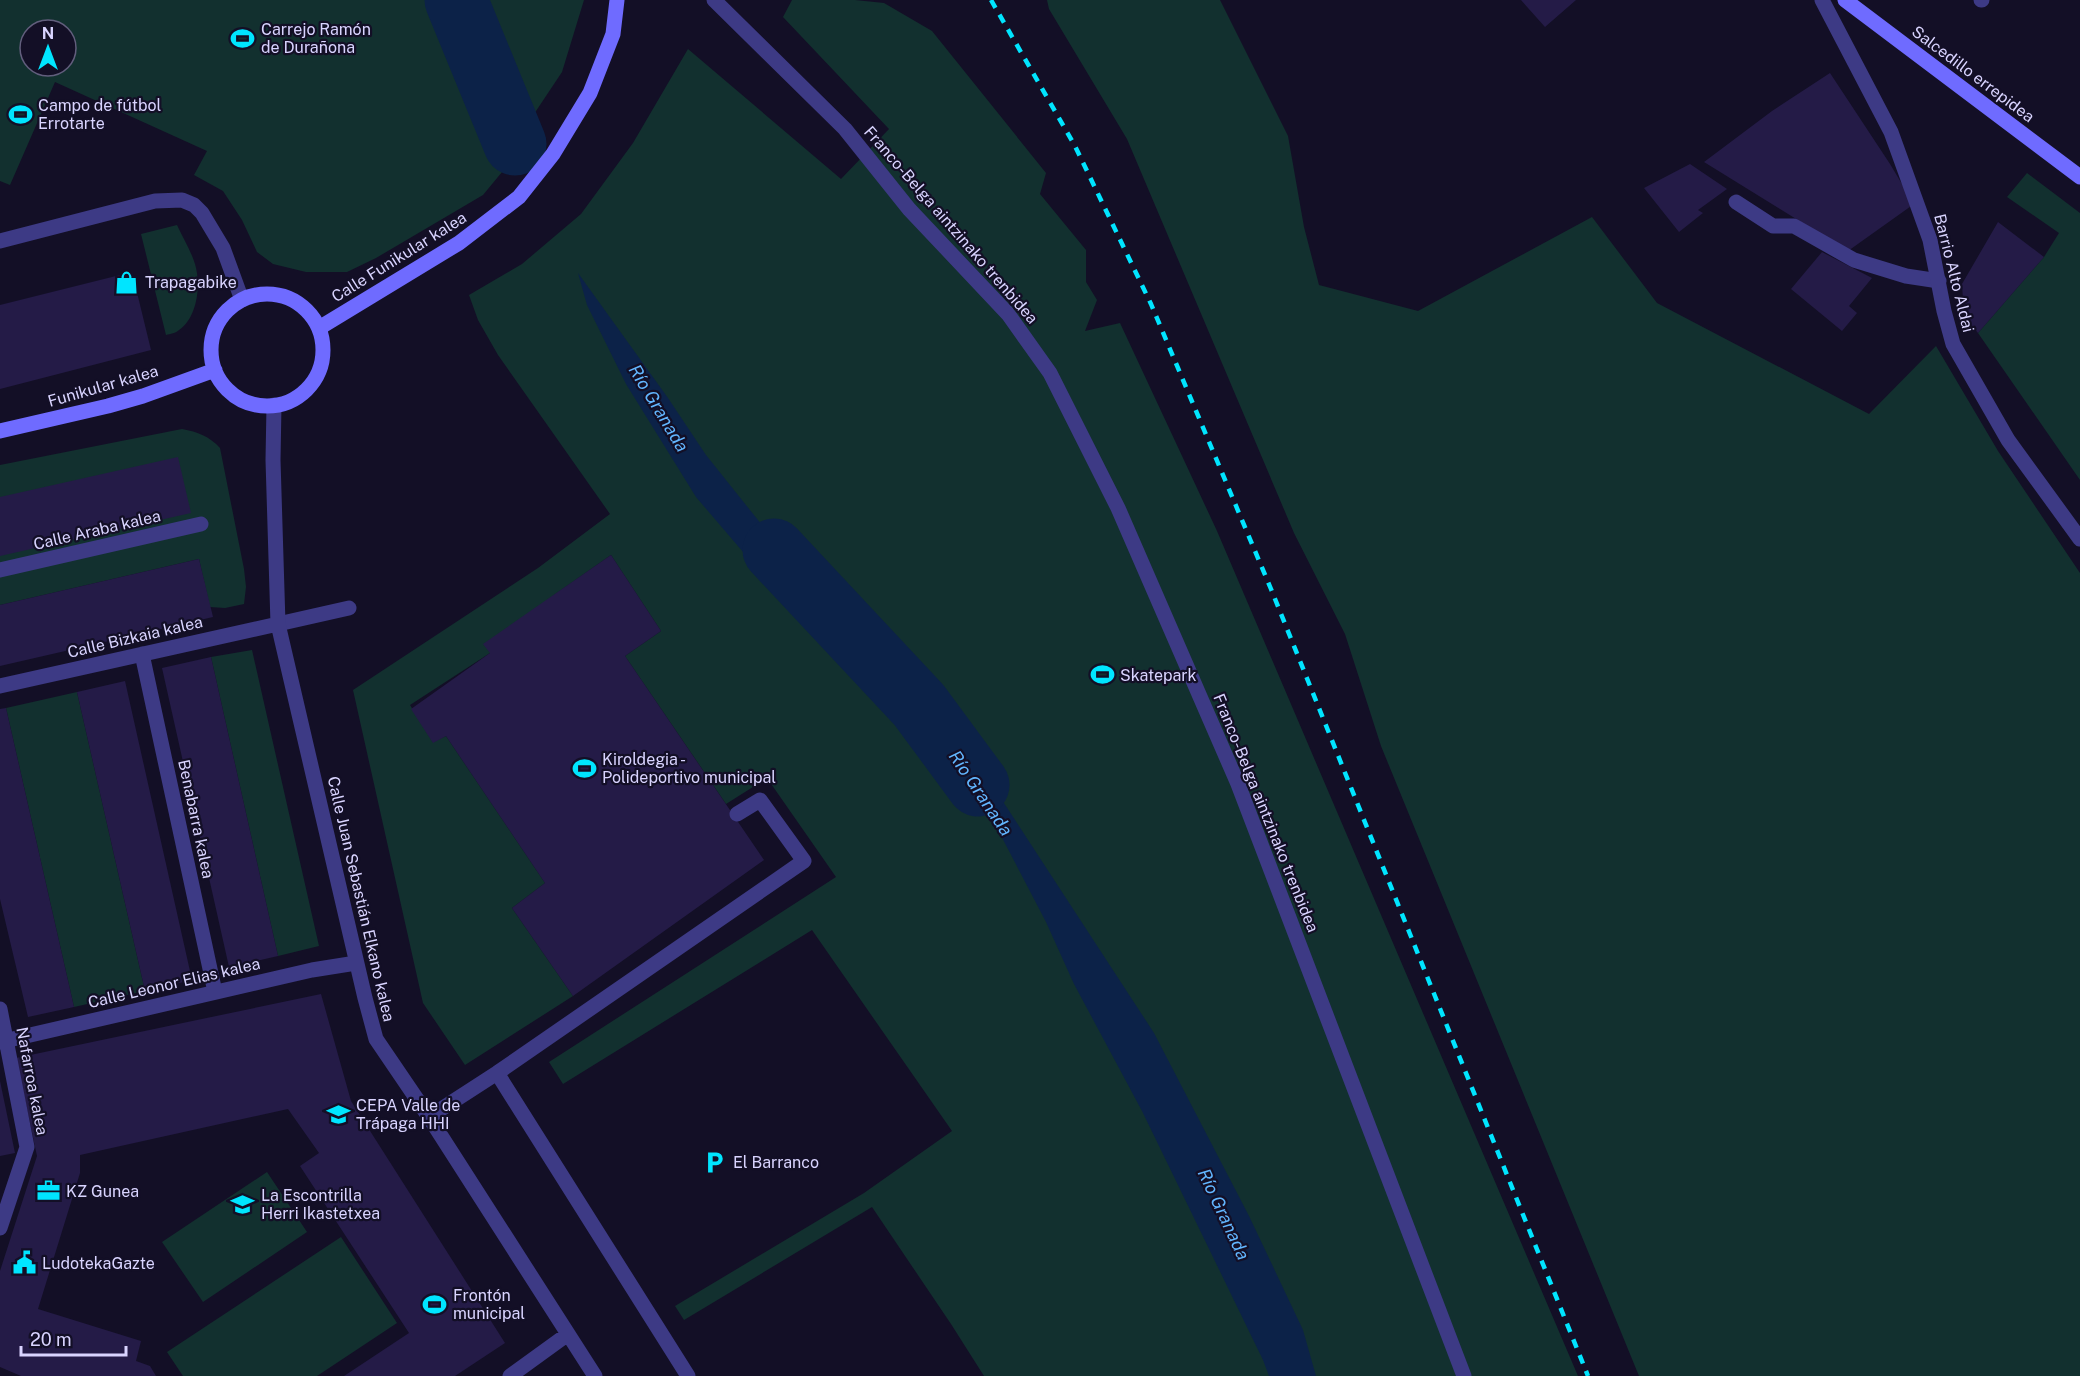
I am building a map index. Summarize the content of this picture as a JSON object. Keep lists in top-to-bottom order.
{
  "streets": {
    "street": [
      "Salcedillo errepidea",
      "Franco-Belga aintzinako trenbidea",
      "Calle Funikular kalea",
      "Barrio Alto Aldai",
      "Funikular kalea",
      "Calle Araba kalea",
      "Calle Bizkaia kalea",
      "Benabarra kalea",
      "Calle Juan Sebastián Elkano kalea",
      "Calle Leonor Elias kalea",
      "Nafarroa kalea"
    ]
  },
  "crossings": [
    ["Calle Funikular kalea", "Funikular kalea"],
    ["Calle Funikular kalea", "Calle Juan Sebastián Elkano kalea"],
    ["Funikular kalea", "Calle Juan Sebastián Elkano kalea"],
    ["Calle Bizkaia kalea", "Benabarra kalea"],
    ["Calle Bizkaia kalea", "Calle Juan Sebastián Elkano kalea"],
    ["Benabarra kalea", "Calle Leonor Elias kalea"],
    ["Calle Juan Sebastián Elkano kalea", "Calle Leonor Elias kalea"],
    ["Calle Leonor Elias kalea", "Nafarroa kalea"]
  ],
  "water": ["Río Granada"],
  "places": {
    "sports": [
      "Carrejo Ramón de Durañona",
      "Campo de fútbol Errotarte",
      "Skatepark",
      "Kiroldegia - Polideportivo municipal",
      "Frontón municipal"
    ],
    "shop": ["Trapagabike"],
    "school or university": ["CEPA Valle de Trápaga HHI", "La Escontrilla Herri Ikastetxea"],
    "parking": ["El Barranco"],
    "office": ["KZ Gunea"],
    "public building": ["LudotekaGazte"]
  },
  "scale_bar": "20 m",
  "north": "top"
}
